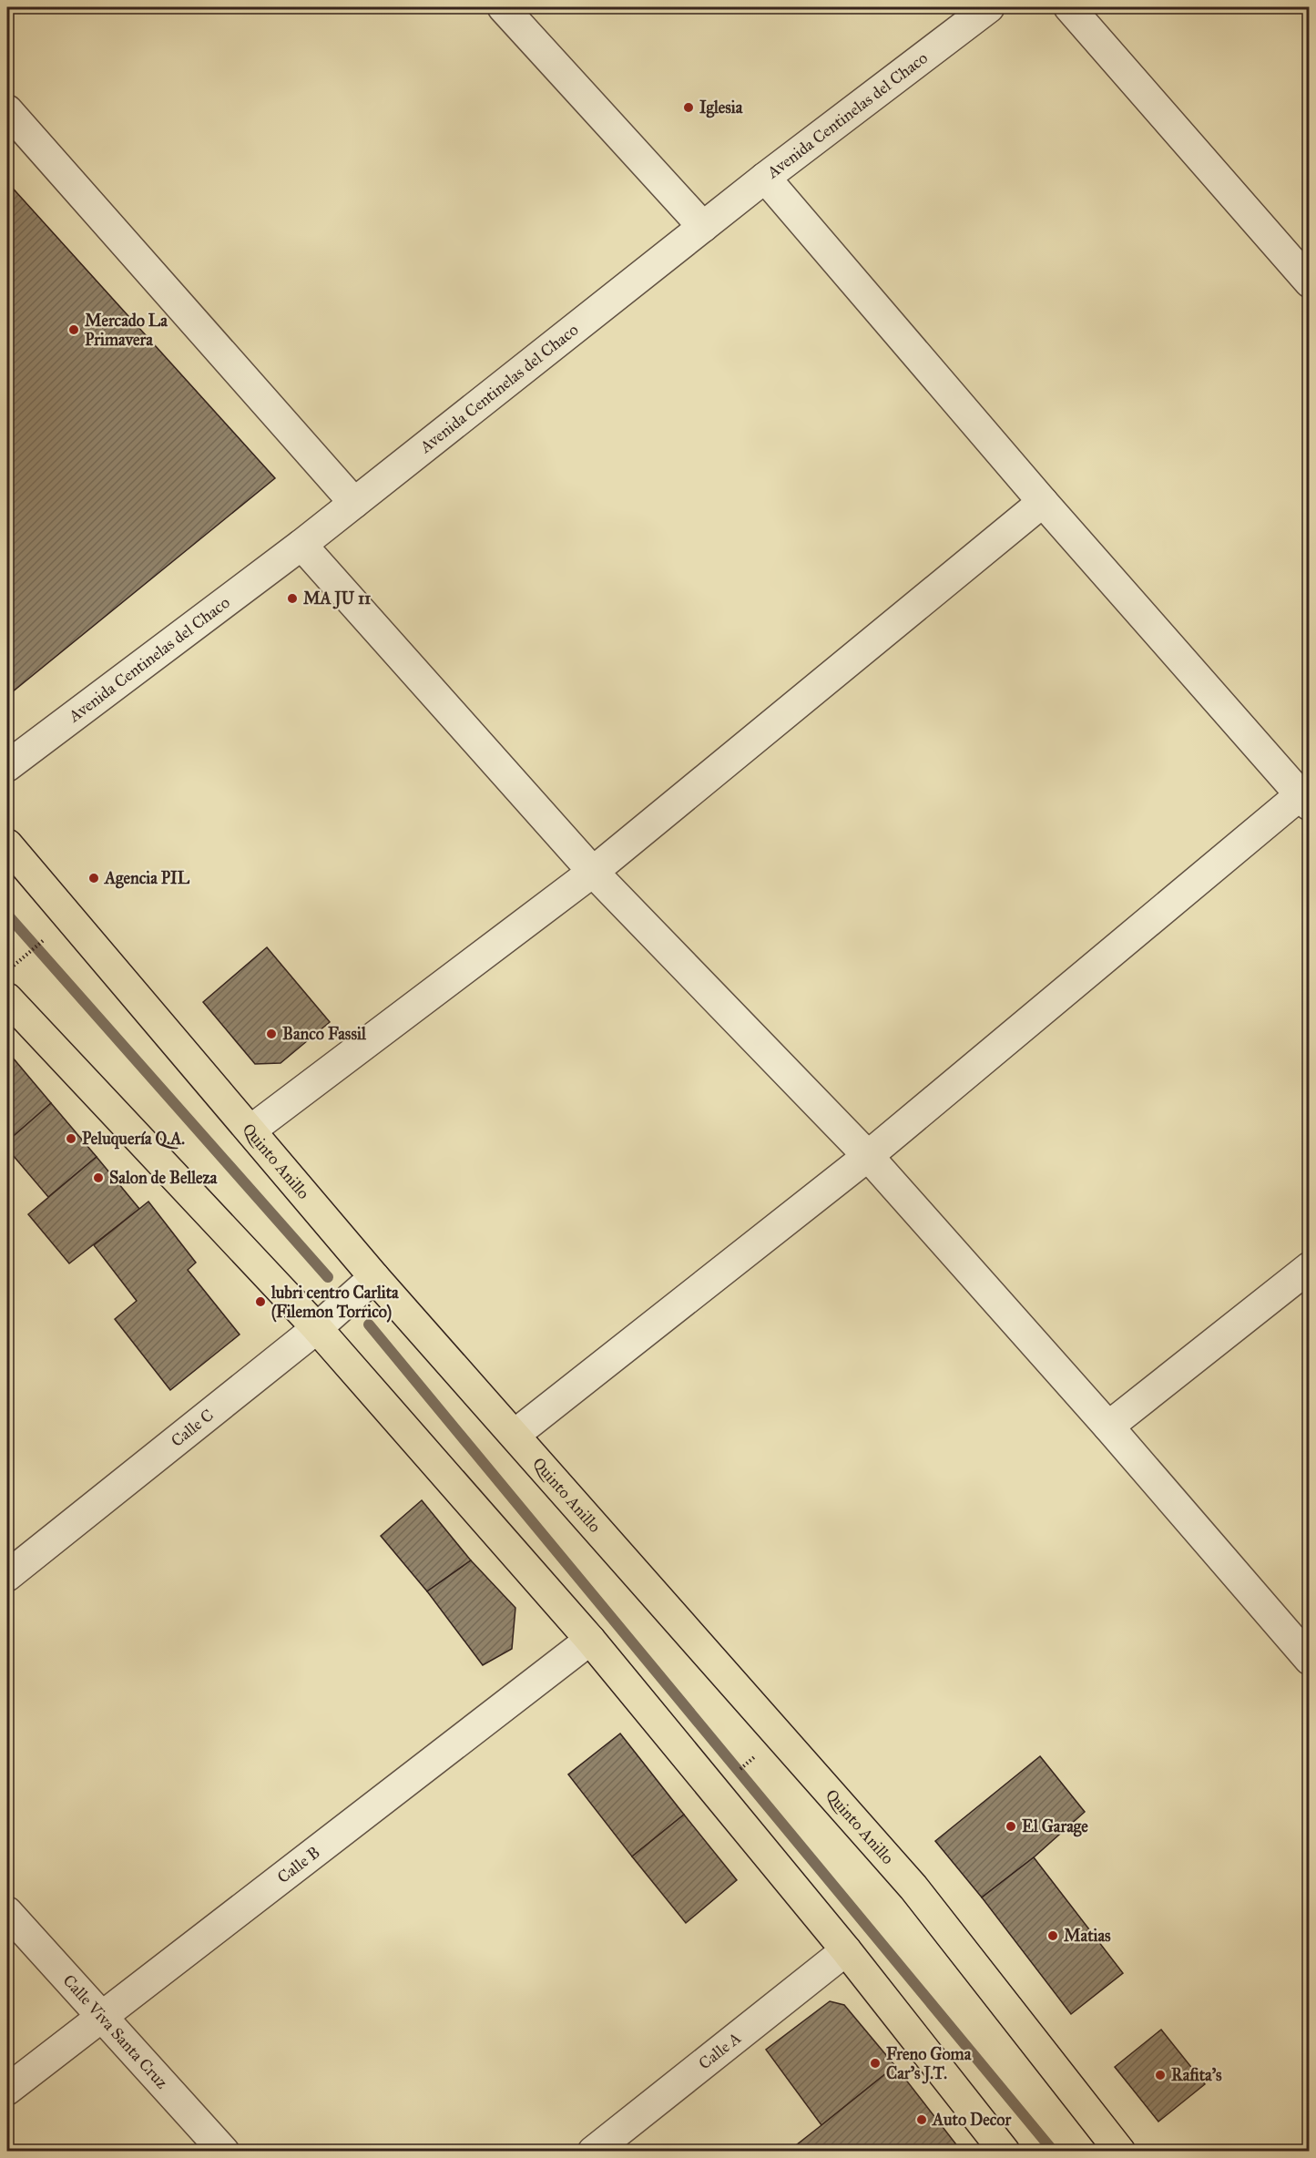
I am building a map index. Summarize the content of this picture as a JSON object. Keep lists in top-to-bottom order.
{
  "streets": {
    "main road": ["Quinto Anillo"],
    "street": [
      "Avenida Centinelas del Chaco",
      "Calle C",
      "Calle B",
      "Calle Viva Santa Cruz",
      "Calle A"
    ]
  },
  "crossings": [
    ["Quinto Anillo", "Calle C"],
    ["Calle B", "Calle Viva Santa Cruz"]
  ],
  "places": [
    "Iglesia",
    "Mercado La Primavera",
    "MA JU 11",
    "Agencia PIL",
    "Banco Fassil",
    "Peluquería Q.A.",
    "Salon de Belleza",
    "lubri centro Carlita (Filemon Torrico)",
    "El Garage",
    "Matias",
    "Freno Goma Car's J.T.",
    "Rafita's",
    "Auto Decor"
  ]
}
